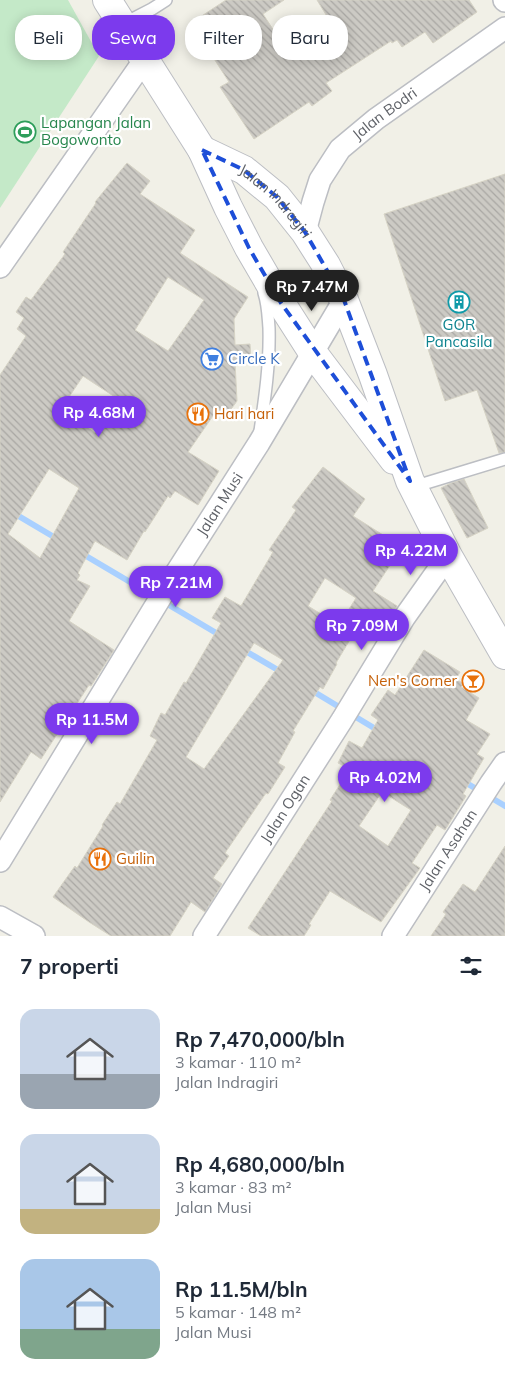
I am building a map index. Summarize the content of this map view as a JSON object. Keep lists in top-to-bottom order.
{
  "streets": {
    "street": [
      "Jalan Bodri",
      "Jalan Indragiri",
      "Jalan Musi",
      "Jalan Ogan",
      "Jalan Asahan"
    ]
  },
  "crossings": [
    ["Jalan Bodri", "Jalan Indragiri"],
    ["Jalan Indragiri", "Jalan Musi"],
    ["Jalan Indragiri", "Jalan Ogan"]
  ],
  "places": {
    "sports": ["Lapangan Jalan Bogowonto"],
    "building": ["GOR Pancasila"],
    "supermarket": ["Circle K"],
    "restaurant": ["Hari hari", "Guilin"],
    "bar": ["Nen's Corner"]
  },
  "page": {
    "chip": [
      "Beli",
      "Sewa",
      "Filter",
      "Baru"
    ],
    "price": [
      "Rp 7.47M",
      "Rp 4.68M",
      "Rp 4.22M",
      "Rp 7.21M",
      "Rp 7.09M",
      "Rp 11.5M",
      "Rp 4.02M"
    ],
    "heading": "7 properti",
    "list": [
      {
        "name": "Rp 7,470,000/bln",
        "note": "3 kamar · 110 m² · Jalan Indragiri"
      },
      {
        "name": "Rp 4,680,000/bln",
        "note": "3 kamar · 83 m² · Jalan Musi"
      },
      {
        "name": "Rp 11.5M/bln",
        "note": "5 kamar · 148 m² · Jalan Musi"
      }
    ]
  }
}
